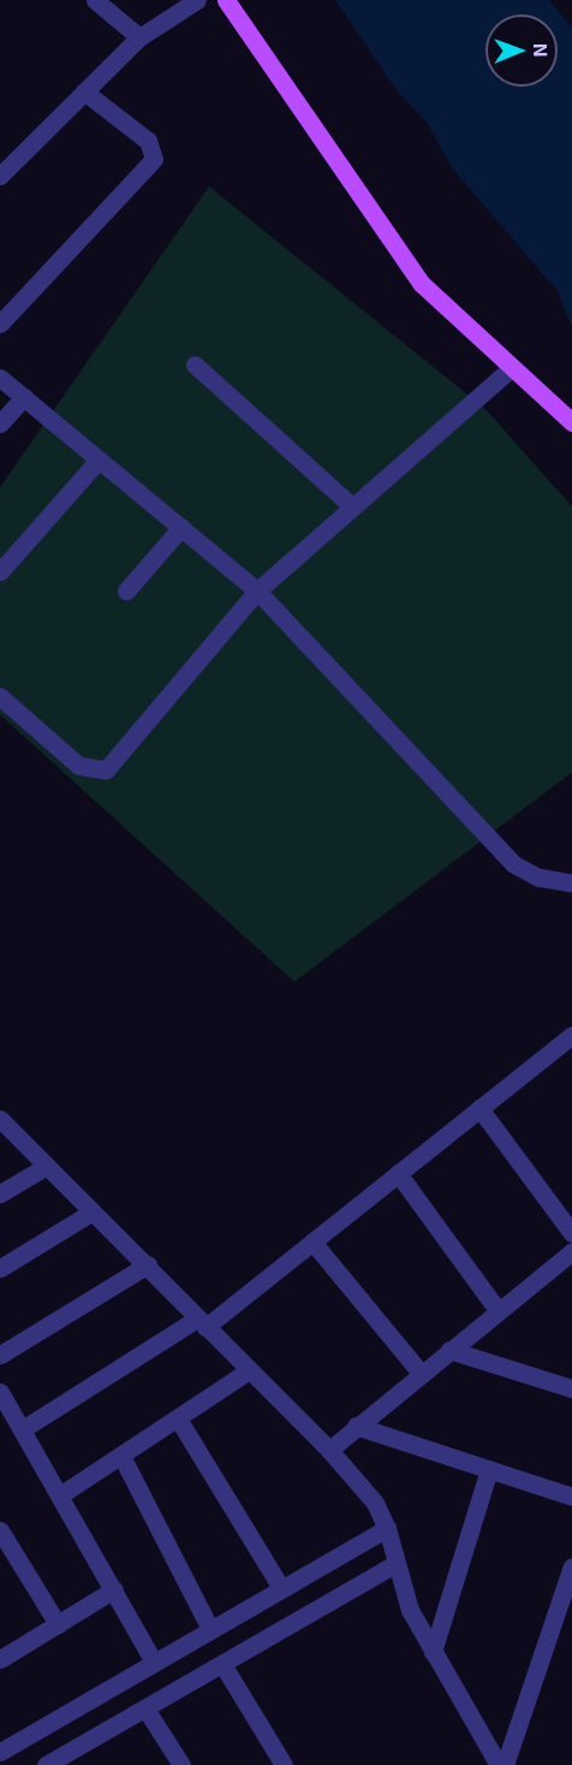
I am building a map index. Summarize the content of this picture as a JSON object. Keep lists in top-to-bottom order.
{
  "north": "right"
}
